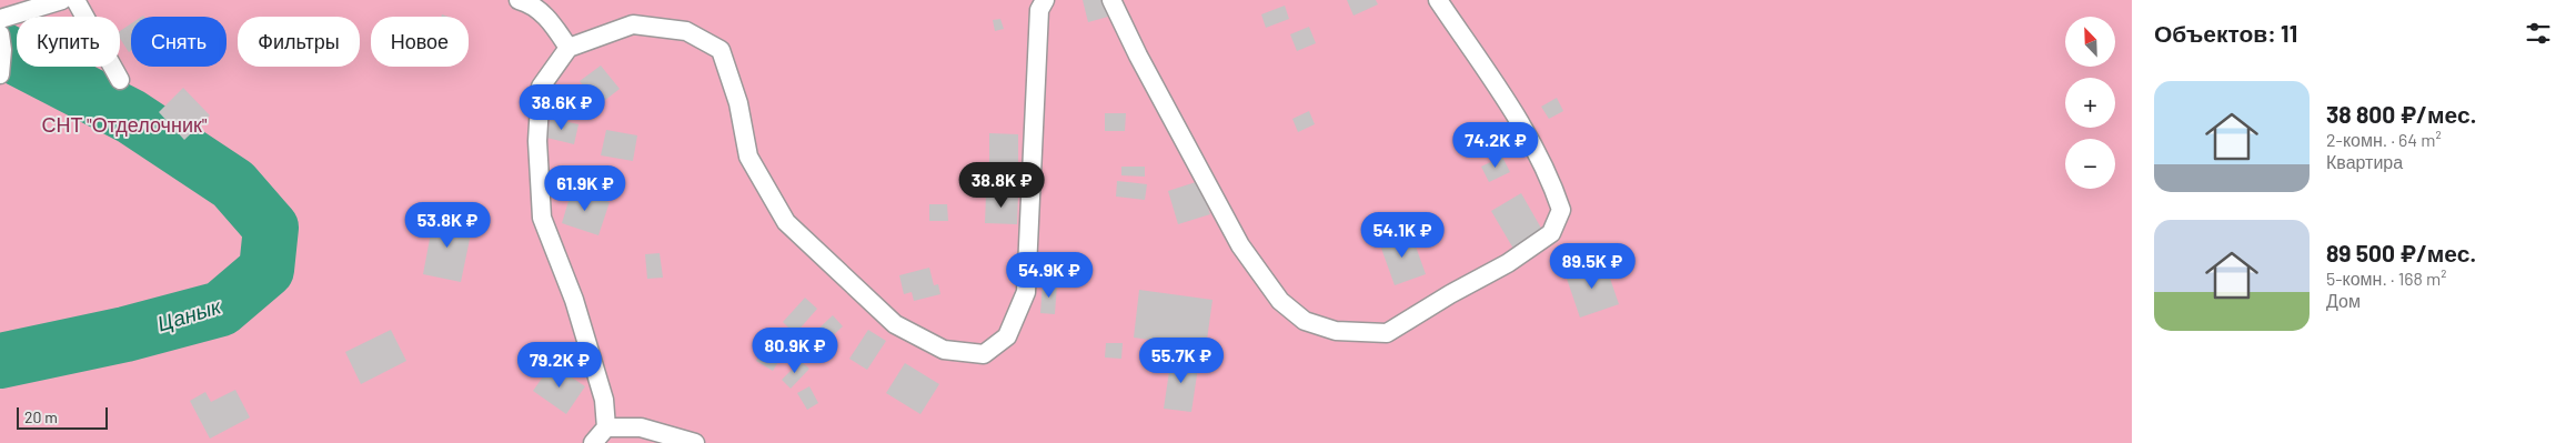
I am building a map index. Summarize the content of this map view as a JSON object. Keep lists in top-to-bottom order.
{
  "water": ["Цанык"],
  "parks": ["СНТ \"Отделочник\""],
  "scale_bar": "20 m",
  "north": "top left",
  "page": {
    "heading": "Объектов: 11",
    "map_buttons": ["+", "−"],
    "chip": [
      "Купить",
      "Снять",
      "Фильтры",
      "Новое"
    ],
    "list": [
      {
        "name": "38 800 ₽/мес.",
        "note": "2-комн. · 64 m² · Квартира"
      },
      {
        "name": "89 500 ₽/мес.",
        "note": "5-комн. · 168 m² · Дом"
      }
    ],
    "price": [
      "38.6K ₽",
      "74.2K ₽",
      "38.8K ₽",
      "61.9K ₽",
      "53.8K ₽",
      "54.1K ₽",
      "89.5K ₽",
      "54.9K ₽",
      "80.9K ₽",
      "55.7K ₽",
      "79.2K ₽"
    ],
    "scale": "20 m"
  }
}
